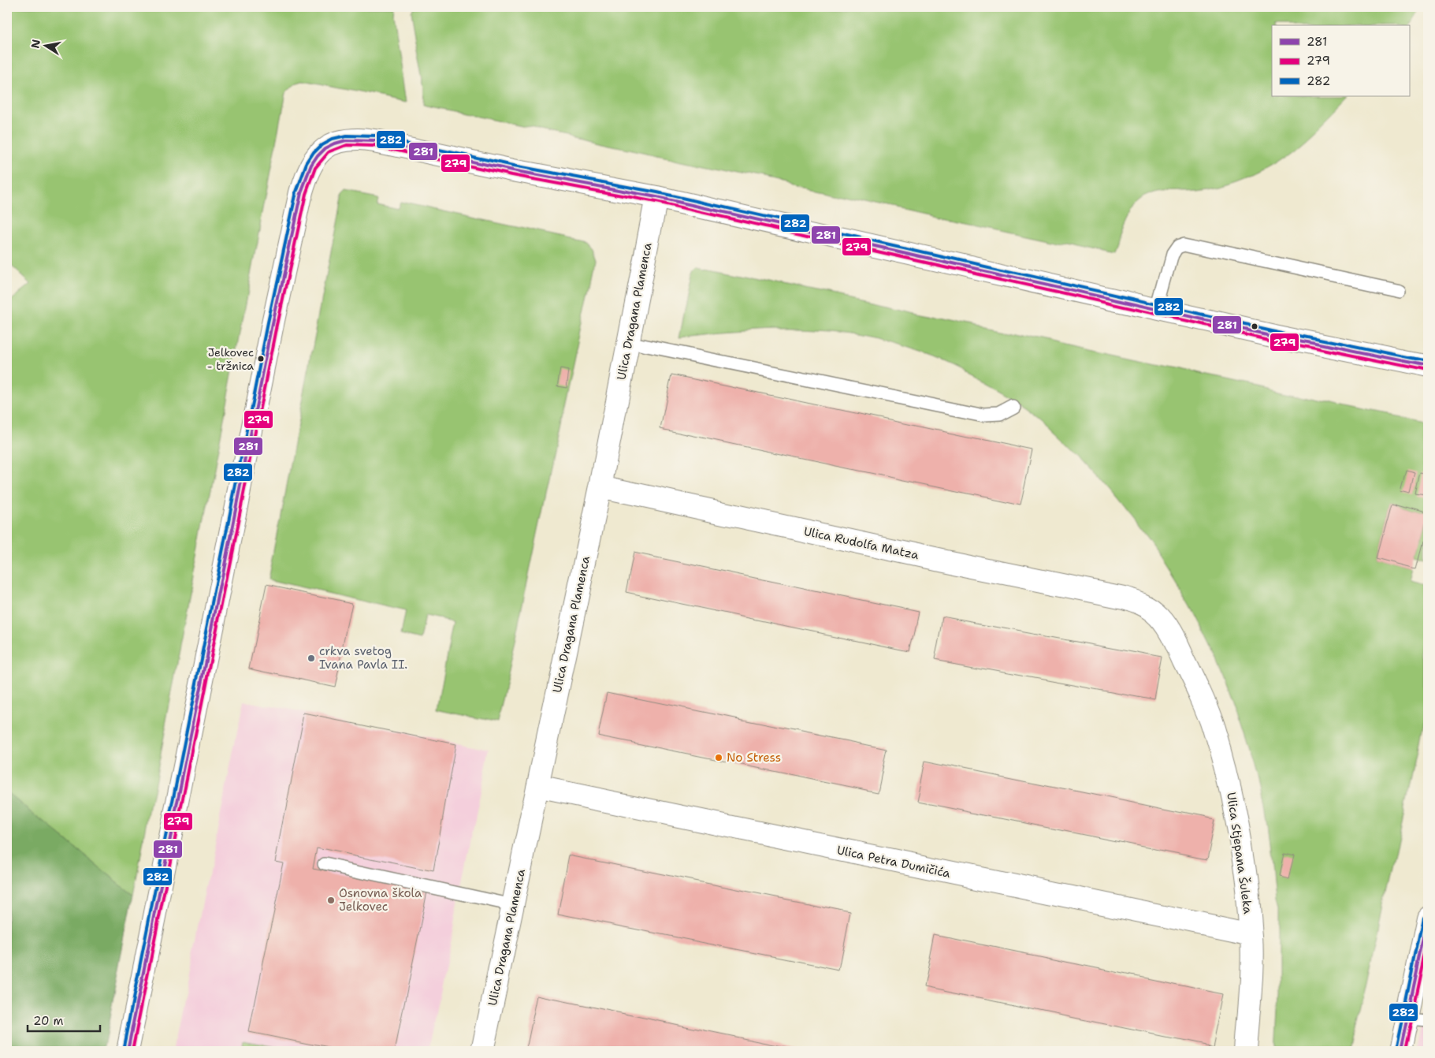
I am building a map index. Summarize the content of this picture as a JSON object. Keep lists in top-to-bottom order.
{
  "streets": {
    "street": [
      "Ulica Dragana Plamenca",
      "Ulica Rudolfa Matza",
      "Ulica Stjepana Šuleka",
      "Ulica Petra Dumičića"
    ]
  },
  "crossings": [
    ["Ulica Dragana Plamenca", "Ulica Rudolfa Matza"],
    ["Ulica Dragana Plamenca", "Ulica Petra Dumičića"],
    ["Ulica Rudolfa Matza", "Ulica Stjepana Šuleka"],
    ["Ulica Stjepana Šuleka", "Ulica Petra Dumičića"]
  ],
  "places": [
    "Jelkovec - tržnica",
    "crkva svetog Ivana Pavla II.",
    "No Stress",
    "Osnovna škola Jelkovec"
  ],
  "lines": ["transit line 282", "transit line 281", "transit line 279"],
  "legend": ["281", "279", "282"],
  "scale_bar": "20 m",
  "north": "left"
}
